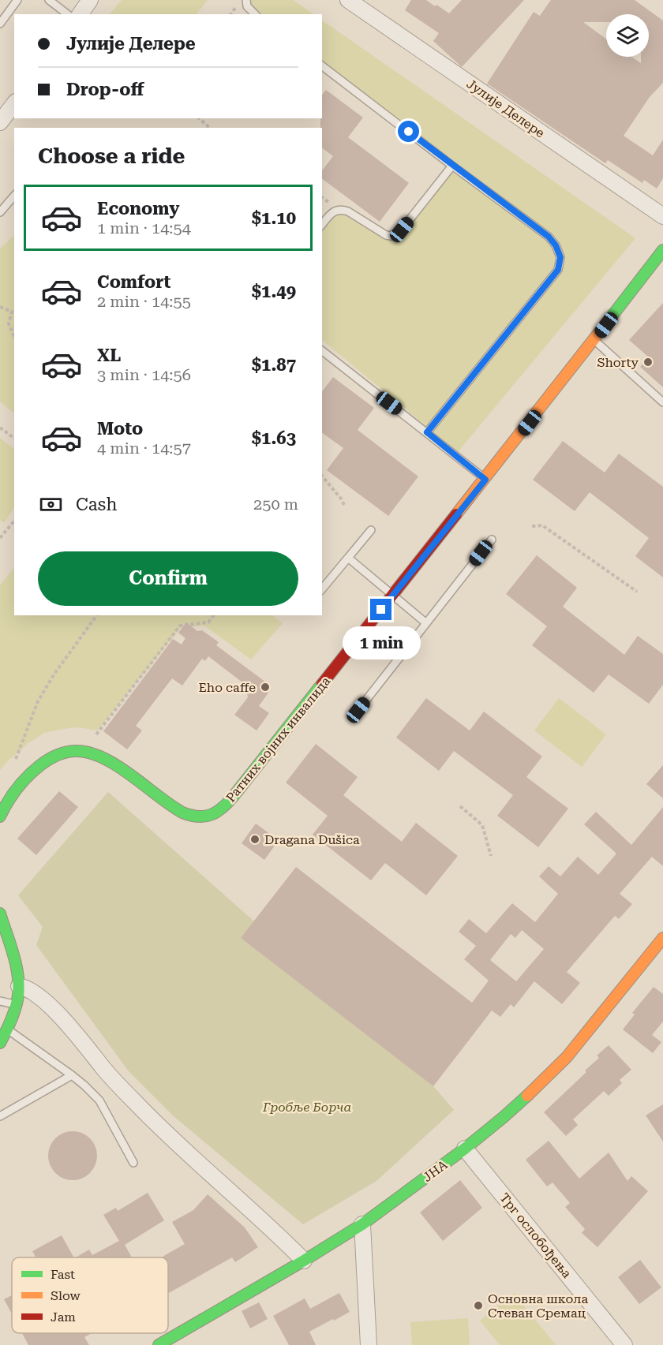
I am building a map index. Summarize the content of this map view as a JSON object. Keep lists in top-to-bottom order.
{
  "streets": {
    "street": [
      "Јулије Делере",
      "Ратних војних инвалида",
      "ЈНА",
      "Трг ослобођења"
    ]
  },
  "crossings": [
    ["ЈНА", "Трг ослобођења"]
  ],
  "parks": ["Гробље Борча"],
  "places": [
    "Shorty",
    "Eho caffe",
    "Dragana Dušica",
    "Основна школа Стеван Сремац"
  ],
  "legend": ["Fast", "Slow", "Jam"],
  "page": {
    "banner": ["Јулије Делере", "Drop-off"],
    "heading": "Choose a ride",
    "list": [
      {
        "name": "Economy",
        "note": "1 min · 14:54",
        "value": "$1.10"
      },
      {
        "name": "Comfort",
        "note": "2 min · 14:55",
        "value": "$1.49"
      },
      {
        "name": "XL",
        "note": "3 min · 14:56",
        "value": "$1.87"
      },
      {
        "name": "Moto",
        "note": "4 min · 14:57",
        "value": "$1.63"
      }
    ],
    "pay": ["Cash", "250 m"],
    "buttons": "Confirm",
    "bubble": "1 min"
  }
}
